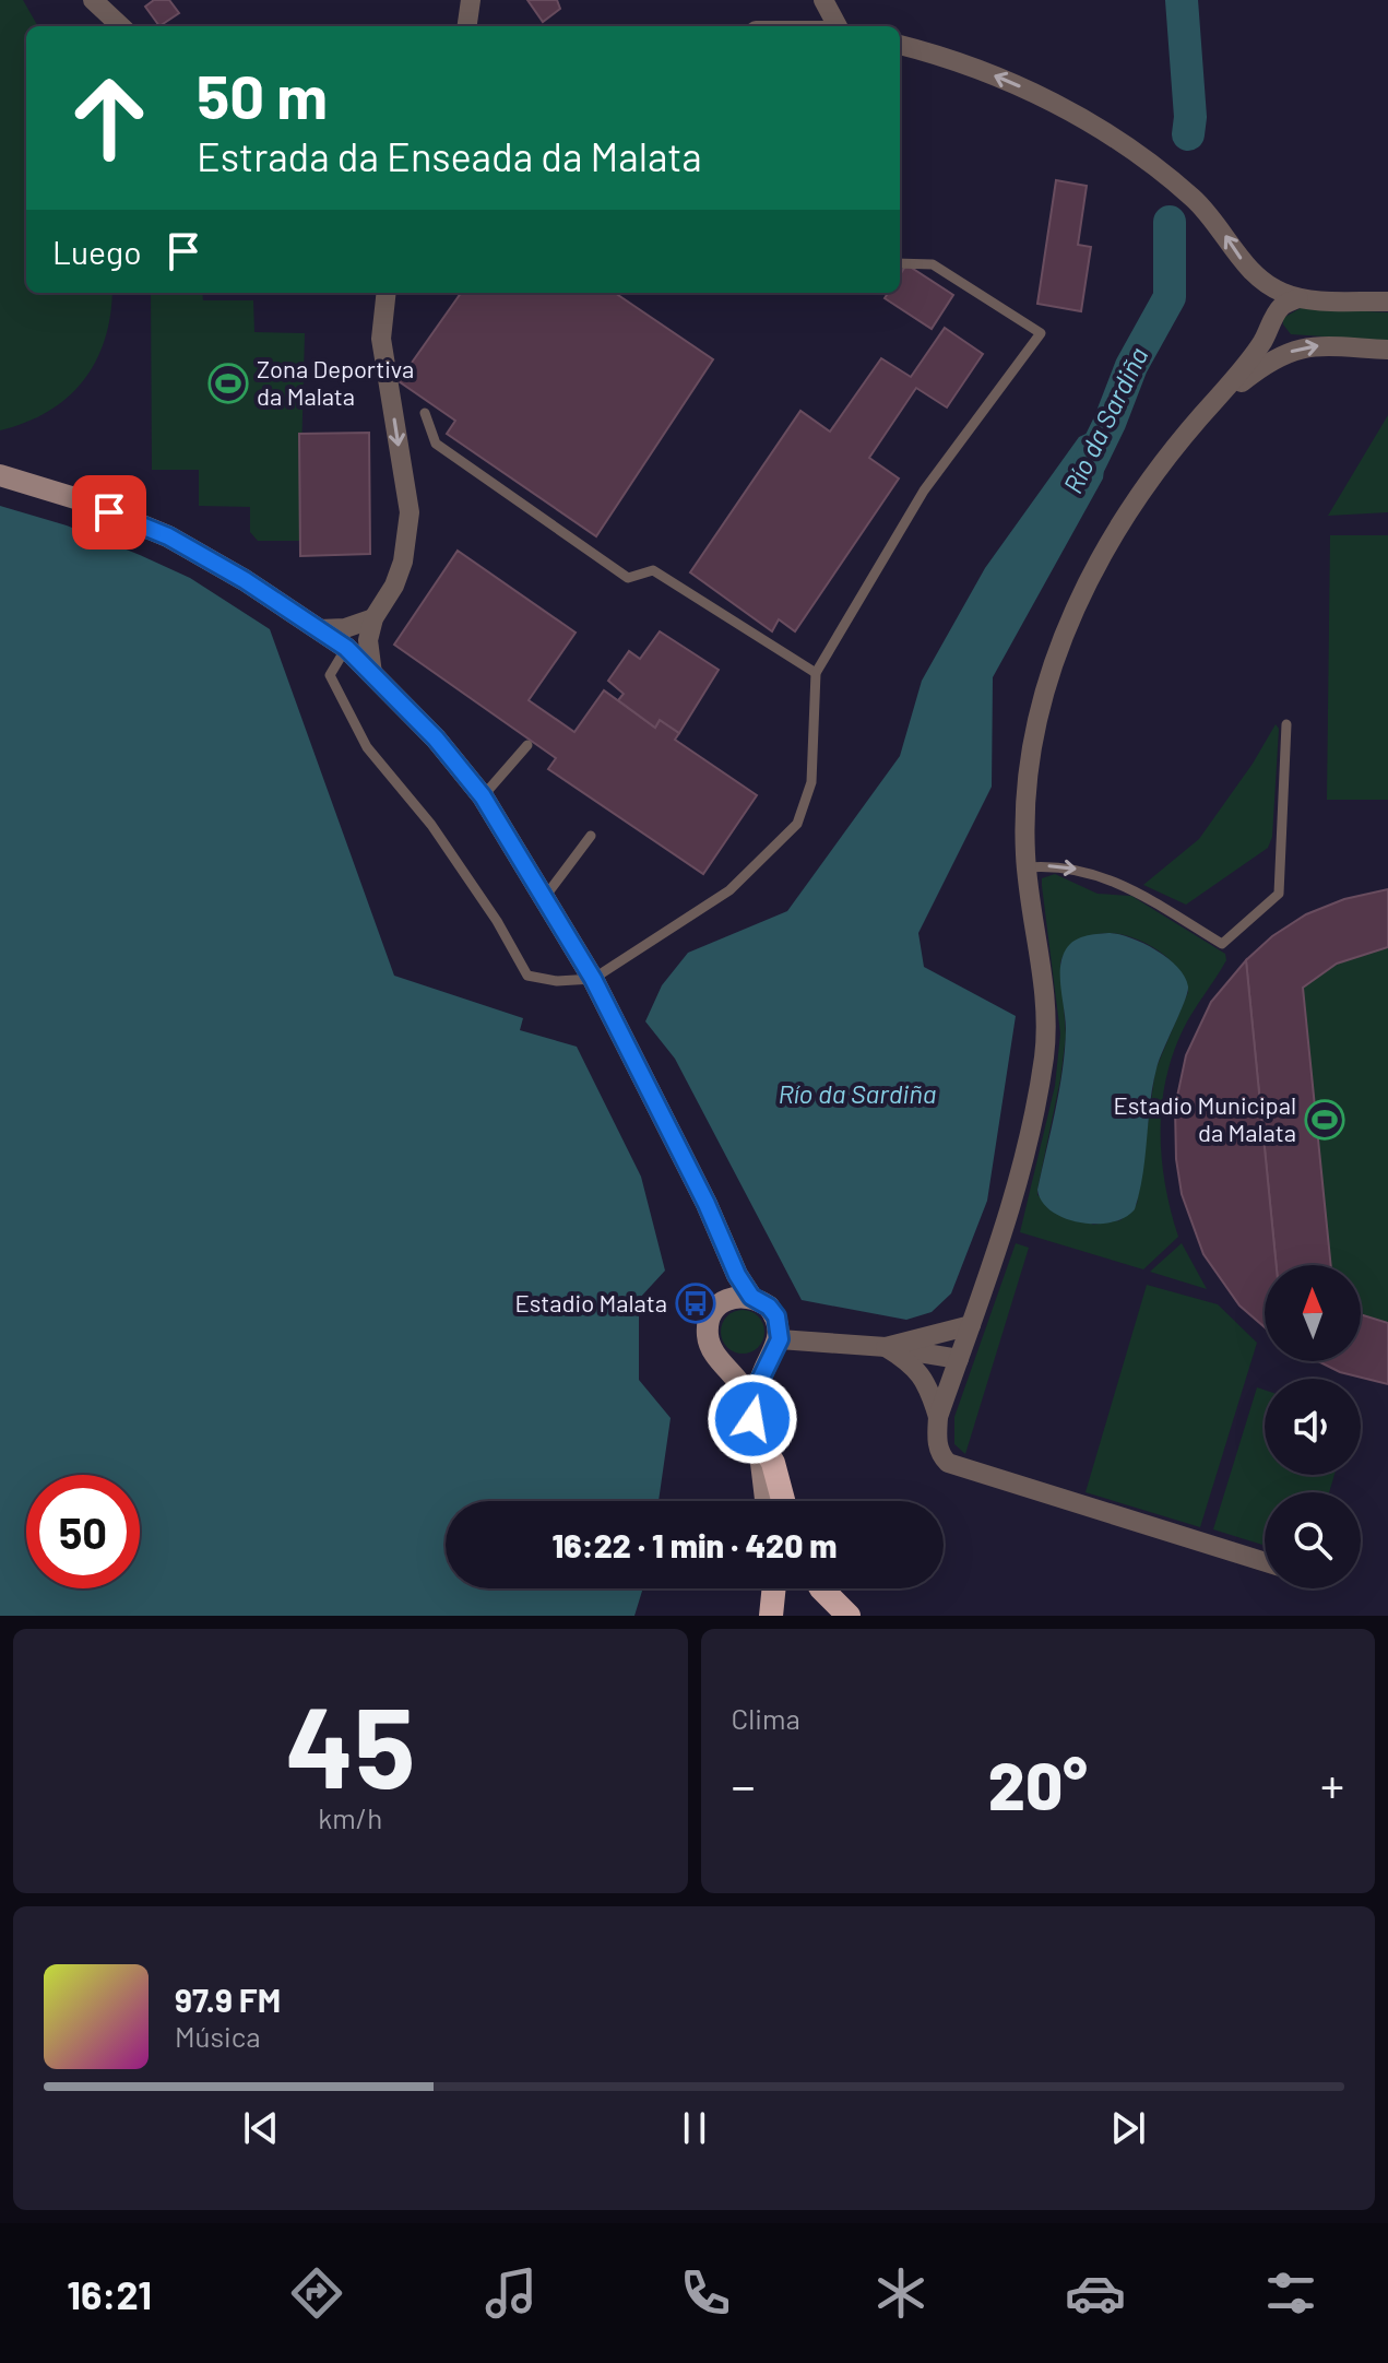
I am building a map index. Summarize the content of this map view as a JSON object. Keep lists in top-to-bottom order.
{
  "water": ["Río da Sardiña"],
  "places": {
    "sports": ["Zona Deportiva da Malata", "Estadio Municipal da Malata"],
    "bus stop": ["Estadio Malata"]
  },
  "north": "top",
  "page": {
    "turn": ["50 m", "Estrada da Enseada da Malata"],
    "then": "Luego",
    "limit": "50",
    "trip": "16:22 · 1 min · 420 m",
    "tile": [
      ["45", "km/h"],
      "Clima"
    ],
    "heat": ["−", "20°", "+"],
    "song": ["97.9 FM", "Música"],
    "tabs": "16:21"
  }
}
